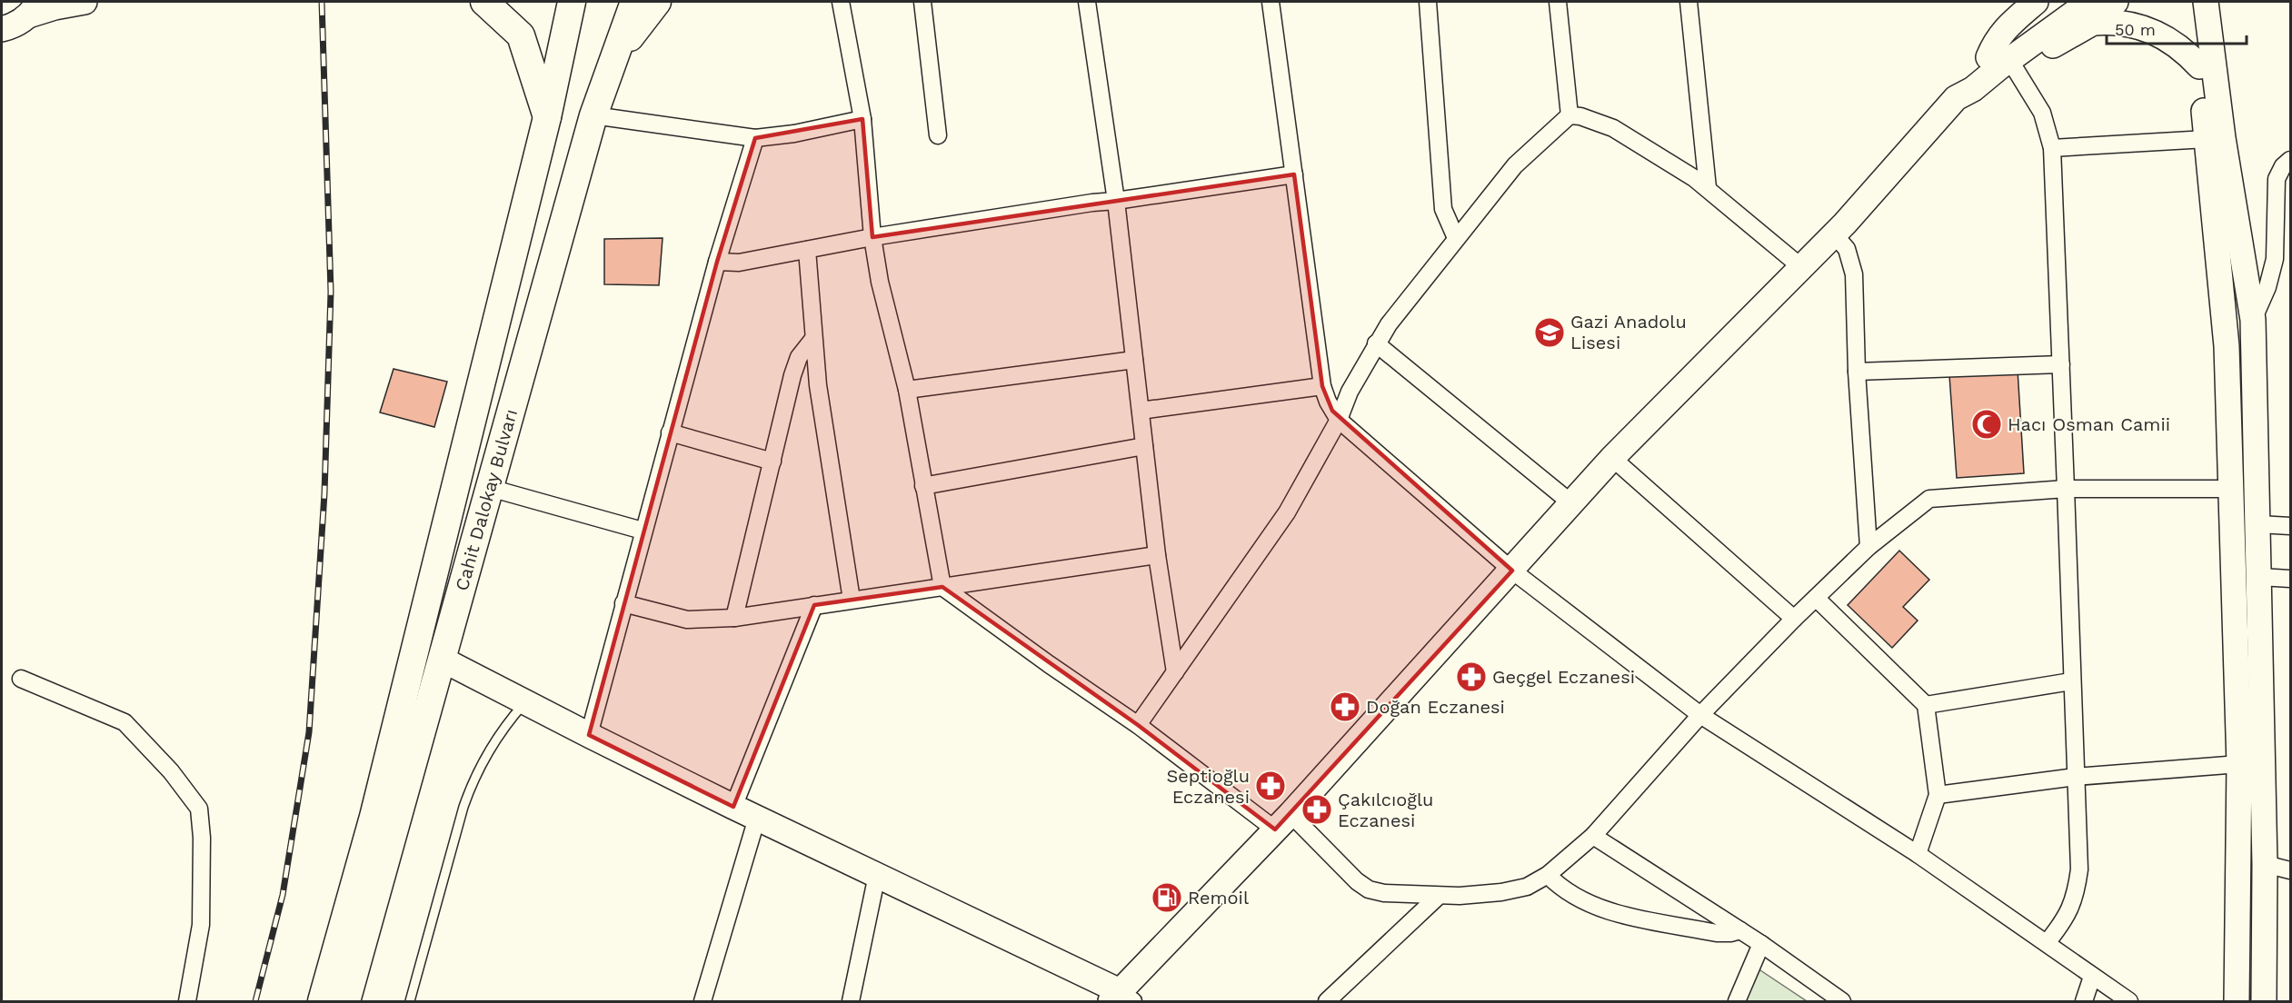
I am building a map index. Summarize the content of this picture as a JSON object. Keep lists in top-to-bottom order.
{
  "streets": {
    "main road": ["Cahit Dalokay Bulvarı"]
  },
  "places": {
    "school or university": ["Gazi Anadolu Lisesi"],
    "mosque": ["Hacı Osman Camii"],
    "pharmacy": [
      "Geçgel Eczanesi",
      "Doğan Eczanesi",
      "Septioğlu Eczanesi",
      "Çakılcıoğlu Eczanesi"
    ],
    "fuel station": ["Remoil"]
  },
  "scale_bar": "50 m"
}
